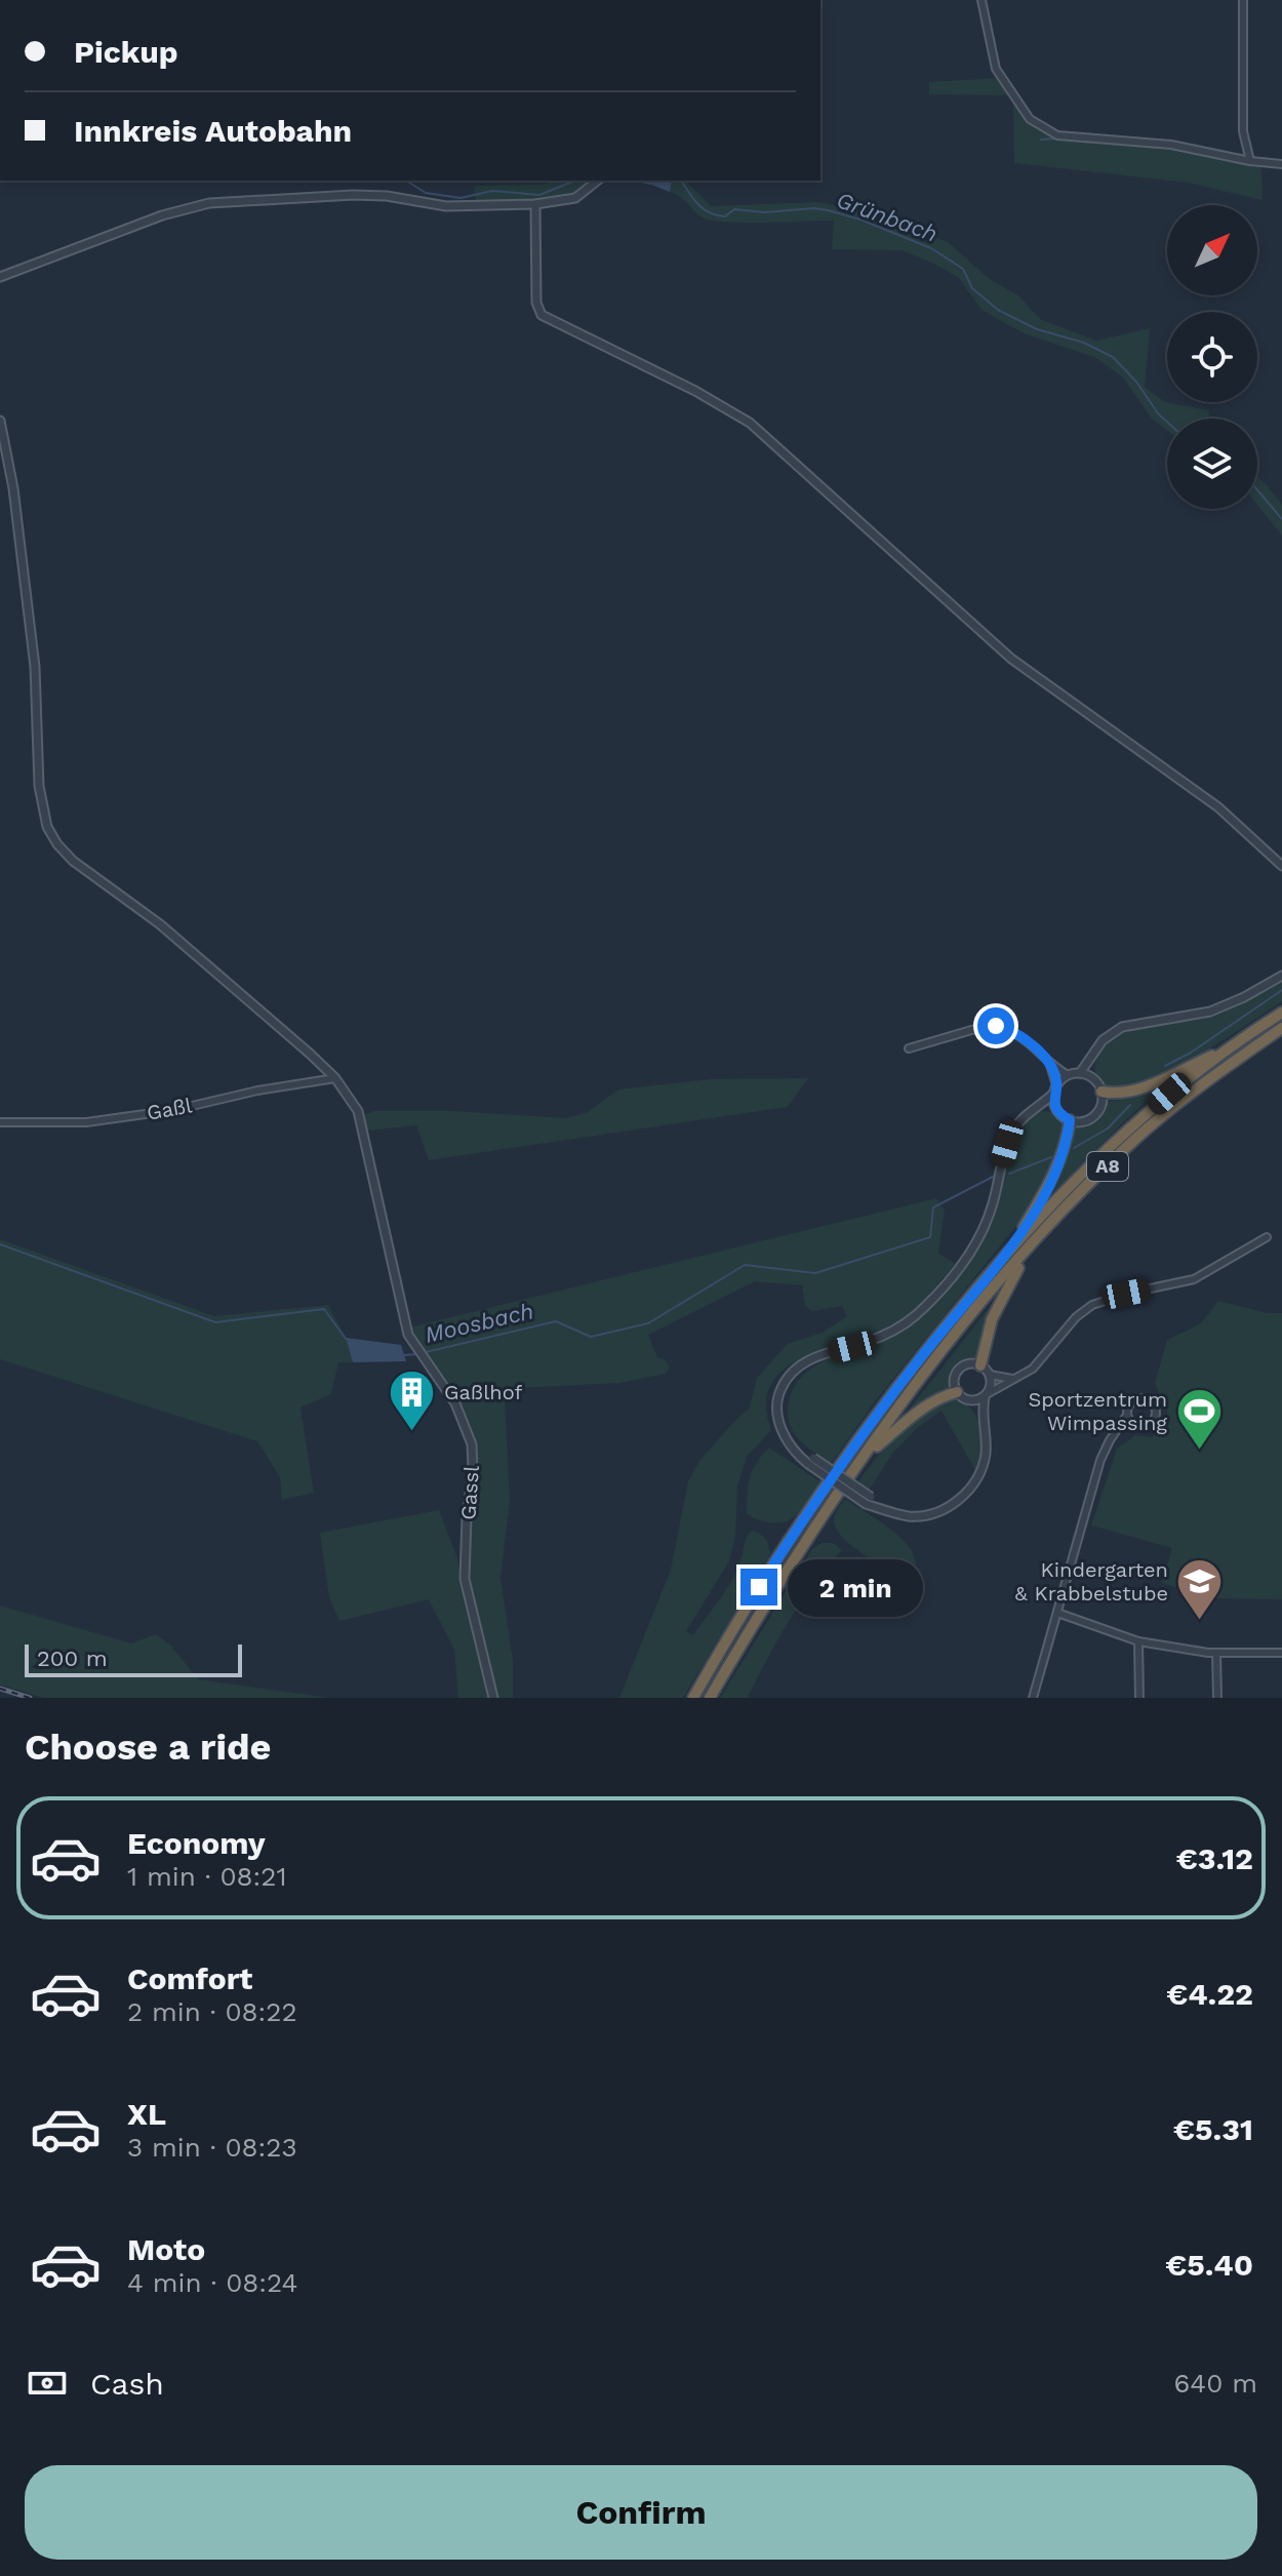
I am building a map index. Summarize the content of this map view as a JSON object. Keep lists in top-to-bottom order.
{
  "streets": {
    "highway": ["A8"],
    "street": ["Gaßl", "Gassl"]
  },
  "crossings": [
    ["Gaßl", "Gassl"]
  ],
  "water": ["Grünbach", "Moosbach"],
  "places": {
    "building": ["Gaßlhof"],
    "sports": ["Sportzentrum Wimpassing"],
    "school or university": ["Kindergarten & Krabbelstube"]
  },
  "scale_bar": "200 m",
  "north": "top right",
  "page": {
    "banner": ["Pickup", "Innkreis Autobahn"],
    "bubble": "2 min",
    "scale": "200 m",
    "heading": "Choose a ride",
    "list": [
      {
        "name": "Economy",
        "note": "1 min · 08:21",
        "value": "€3.12"
      },
      {
        "name": "Comfort",
        "note": "2 min · 08:22",
        "value": "€4.22"
      },
      {
        "name": "XL",
        "note": "3 min · 08:23",
        "value": "€5.31"
      },
      {
        "name": "Moto",
        "note": "4 min · 08:24",
        "value": "€5.40"
      }
    ],
    "pay": ["Cash", "640 m"],
    "buttons": "Confirm"
  }
}
